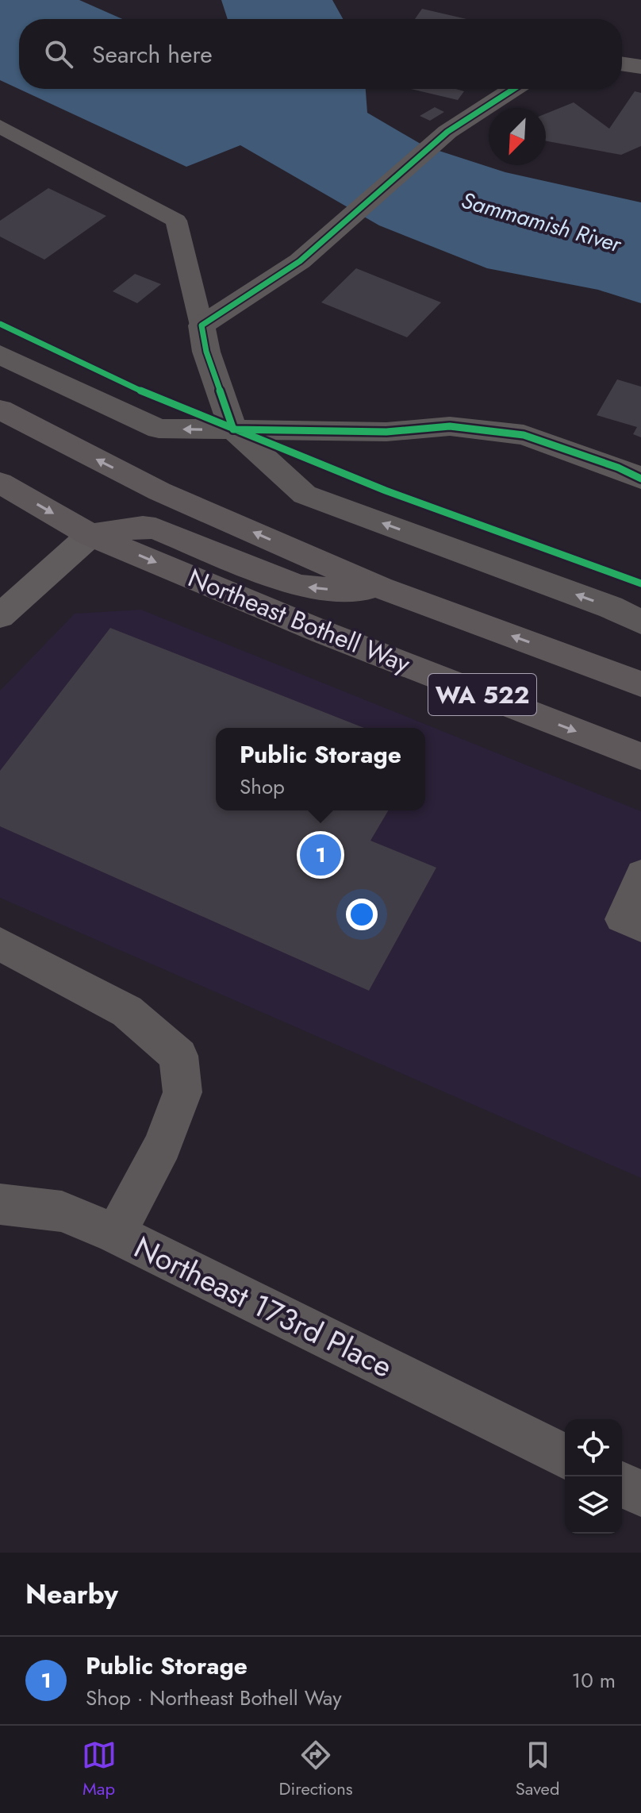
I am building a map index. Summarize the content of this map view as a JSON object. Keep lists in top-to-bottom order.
{
  "streets": {
    "main road": ["Northeast Bothell Way", "WA 522"],
    "street": ["Northeast 173rd Place"]
  },
  "water": ["Sammamish River"],
  "north": "bottom left",
  "page": {
    "search": "Search here",
    "popup": ["Public Storage", "Shop"],
    "pins": "1",
    "heading": "Nearby",
    "list": [
      {
        "mark": "1",
        "name": "Public Storage",
        "note": "Shop · Northeast Bothell Way",
        "value": "10 m"
      }
    ],
    "nav": ["Map", "Directions", "Saved"]
  }
}
